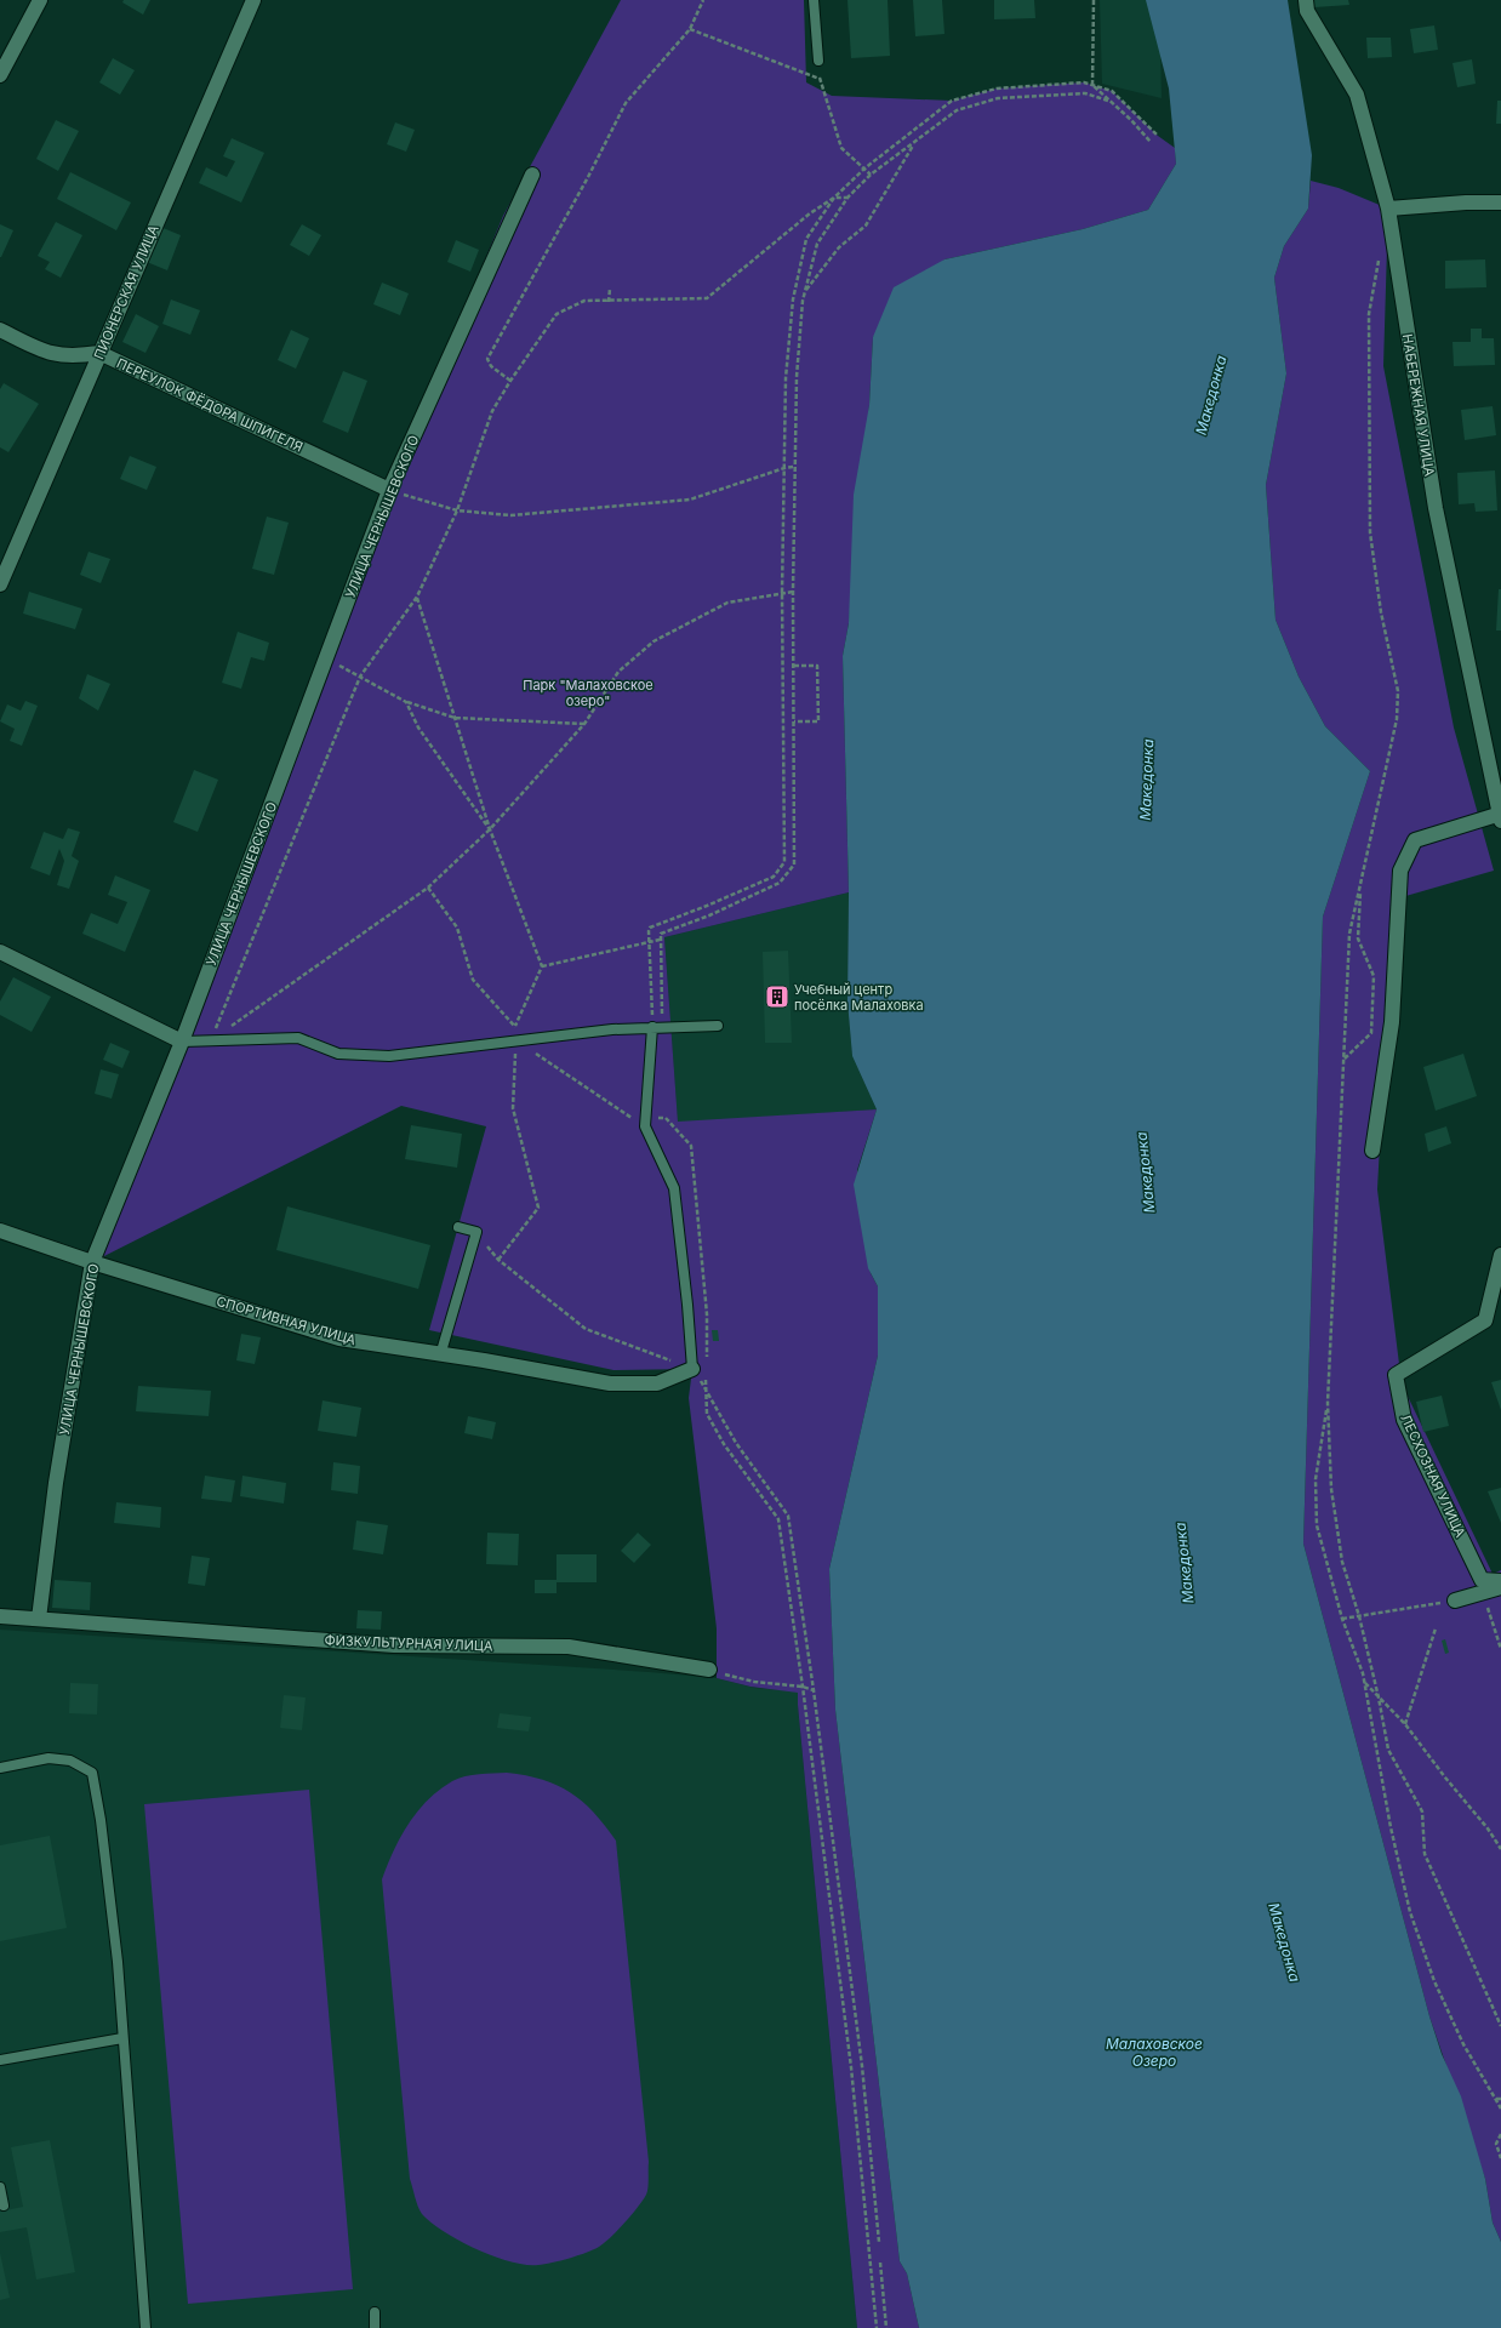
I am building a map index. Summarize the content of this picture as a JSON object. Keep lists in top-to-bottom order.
{
  "streets": {
    "street": [
      "ПИОНЕРСКАЯ УЛИЦА",
      "ПЕРЕУЛОК ФЁДОРА ШПИГЕЛЯ",
      "НАБЕРЕЖНАЯ УЛИЦА",
      "УЛИЦА ЧЕРНЫШЕВСКОГО",
      "СПОРТИВНАЯ УЛИЦА",
      "ЛЕСХОЗНАЯ УЛИЦА",
      "ФИЗКУЛЬТУРНАЯ УЛИЦА"
    ]
  },
  "crossings": [
    ["ПИОНЕРСКАЯ УЛИЦА", "ПЕРЕУЛОК ФЁДОРА ШПИГЕЛЯ"],
    ["ПЕРЕУЛОК ФЁДОРА ШПИГЕЛЯ", "УЛИЦА ЧЕРНЫШЕВСКОГО"],
    ["УЛИЦА ЧЕРНЫШЕВСКОГО", "СПОРТИВНАЯ УЛИЦА"],
    ["УЛИЦА ЧЕРНЫШЕВСКОГО", "ФИЗКУЛЬТУРНАЯ УЛИЦА"]
  ],
  "water": ["Македонка", "Малаховское Озеро"],
  "parks": ["Парк \"Малаховское озеро\""],
  "places": {
    "building": ["Учебный центр посёлка Малаховка"]
  }
}
